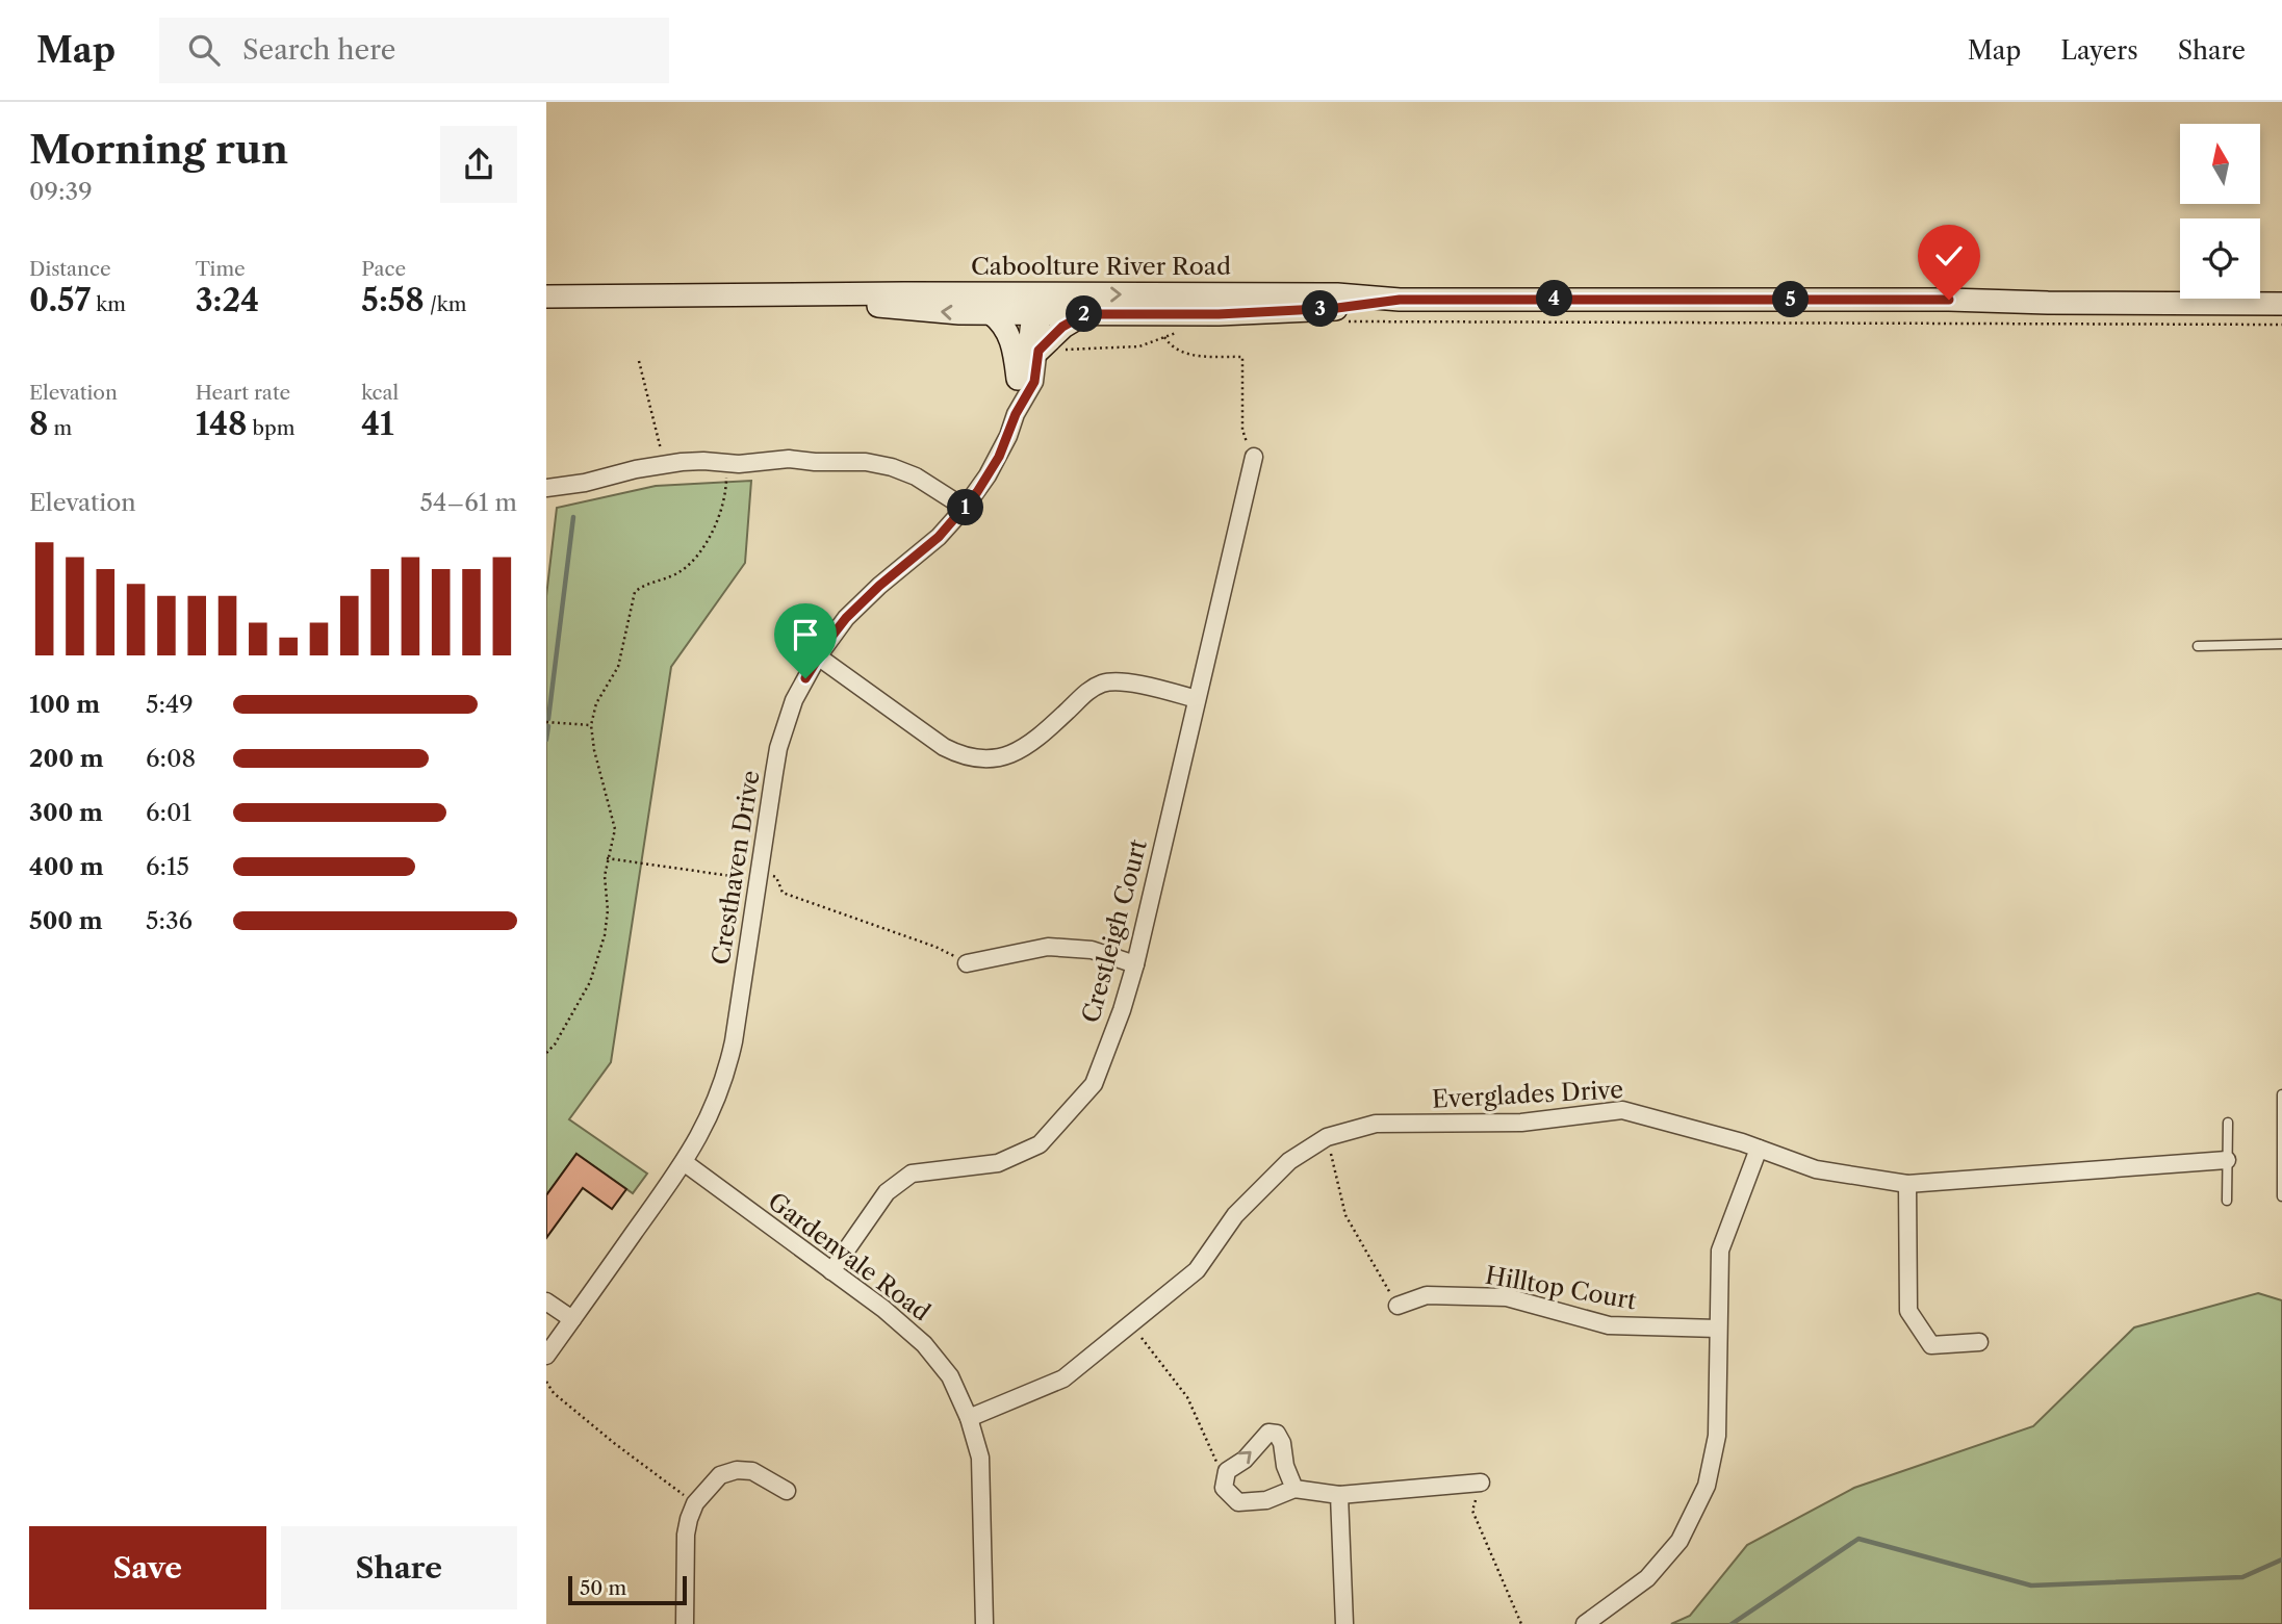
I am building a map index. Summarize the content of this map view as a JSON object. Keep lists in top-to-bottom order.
{
  "streets": {
    "main road": ["Caboolture River Road"],
    "street": [
      "Cresthaven Drive",
      "Crestleigh Court",
      "Everglades Drive",
      "Gardenvale Road",
      "Hilltop Court"
    ]
  },
  "crossings": [
    ["Caboolture River Road", "Cresthaven Drive"],
    ["Cresthaven Drive", "Gardenvale Road"],
    ["Crestleigh Court", "Gardenvale Road"],
    ["Everglades Drive", "Gardenvale Road"]
  ],
  "scale_bar": "50 m",
  "north": "top",
  "page": {
    "header": "Map",
    "search": "Search here",
    "nav": ["Map", "Layers", "Share"],
    "heading": ["Morning run", "09:39"],
    "stats": [
      ["Distance", "0.57 km"],
      ["Time", "3:24"],
      ["Pace", "5:58 /km"],
      ["Elevation", "8 m"],
      ["Heart rate", "148 bpm"],
      ["kcal", "41"]
    ],
    "pins": [
      "4",
      "5",
      "3",
      "2",
      "1"
    ],
    "chart": ["Elevation", "54–61 m"],
    "list": [
      {
        "name": "100 m",
        "note": "5:49"
      },
      {
        "name": "200 m",
        "note": "6:08"
      },
      {
        "name": "300 m",
        "note": "6:01"
      },
      {
        "name": "400 m",
        "note": "6:15"
      },
      {
        "name": "500 m",
        "note": "5:36"
      }
    ],
    "buttons": ["Save", "Share"],
    "scale": "50 m"
  }
}
